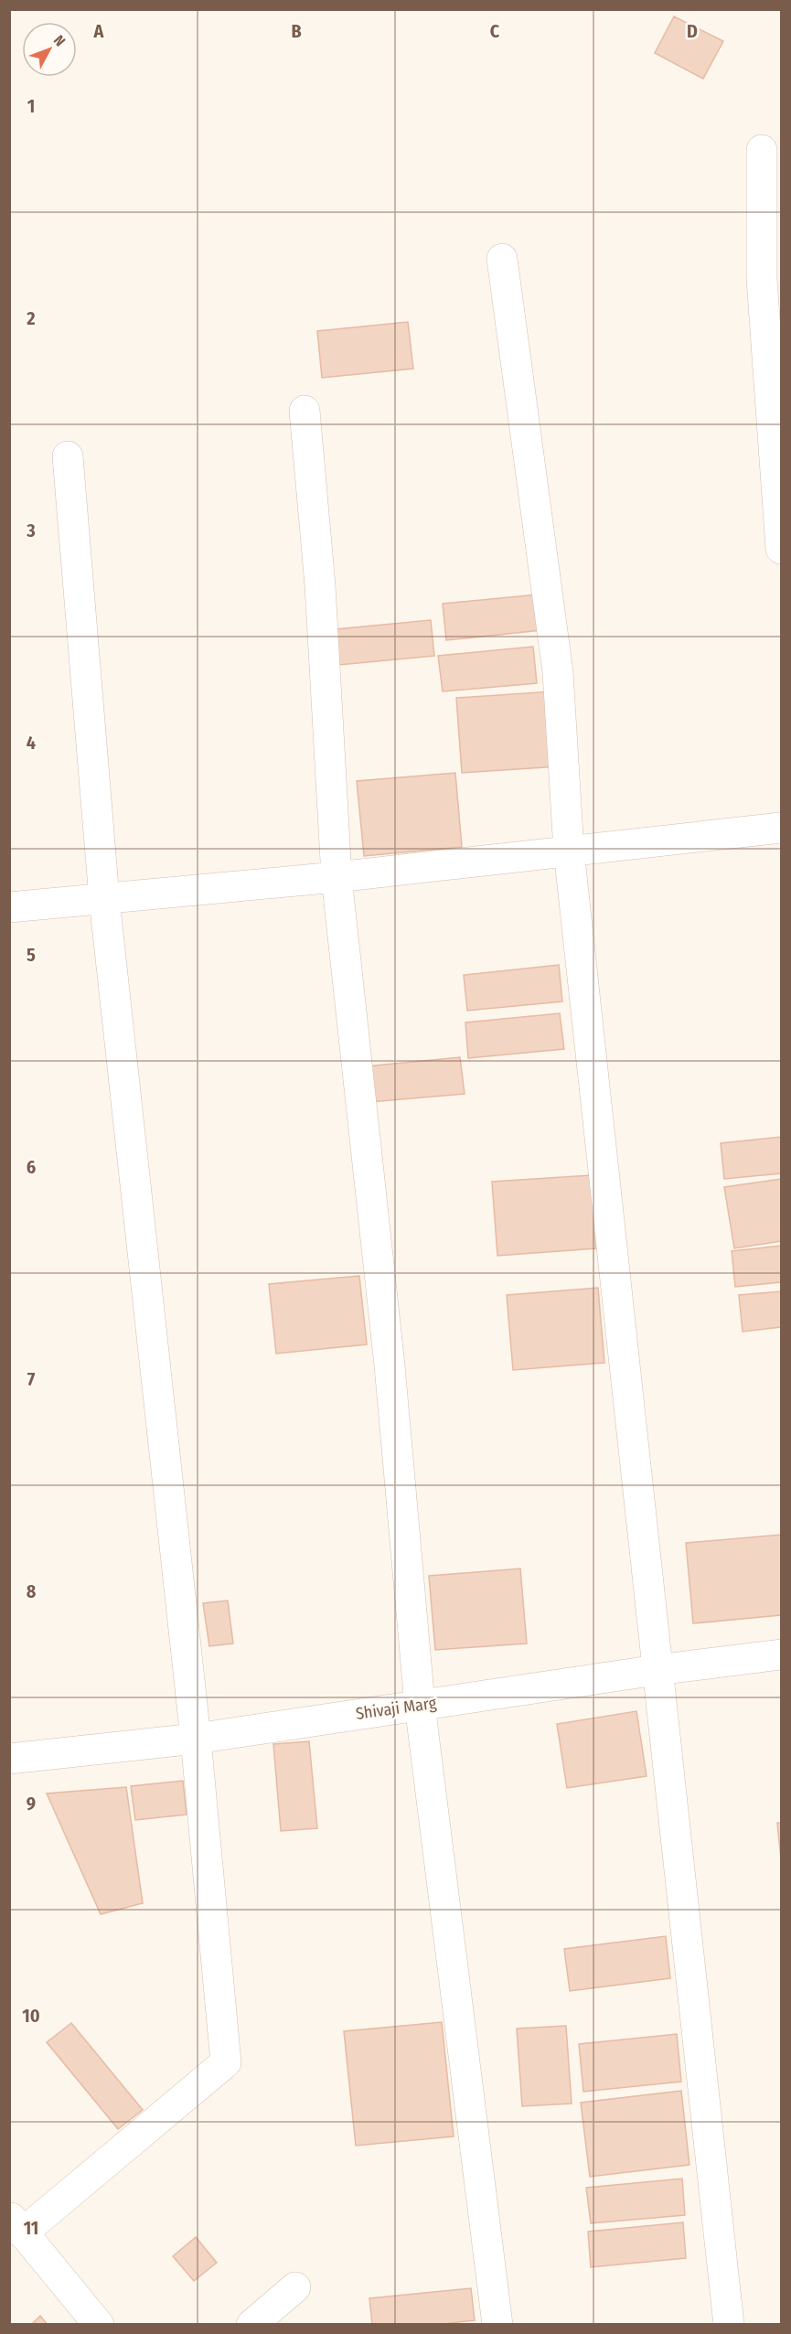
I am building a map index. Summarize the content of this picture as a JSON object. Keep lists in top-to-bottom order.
{
  "streets": {
    "street": ["Shivaji Marg"]
  },
  "north": "top right",
  "grid": {
    "columns": [
      "A",
      "B",
      "C",
      "D"
    ],
    "rows": [
      "1",
      "2",
      "3",
      "4",
      "5",
      "6",
      "7",
      "8",
      "9",
      "10",
      "11"
    ]
  }
}
